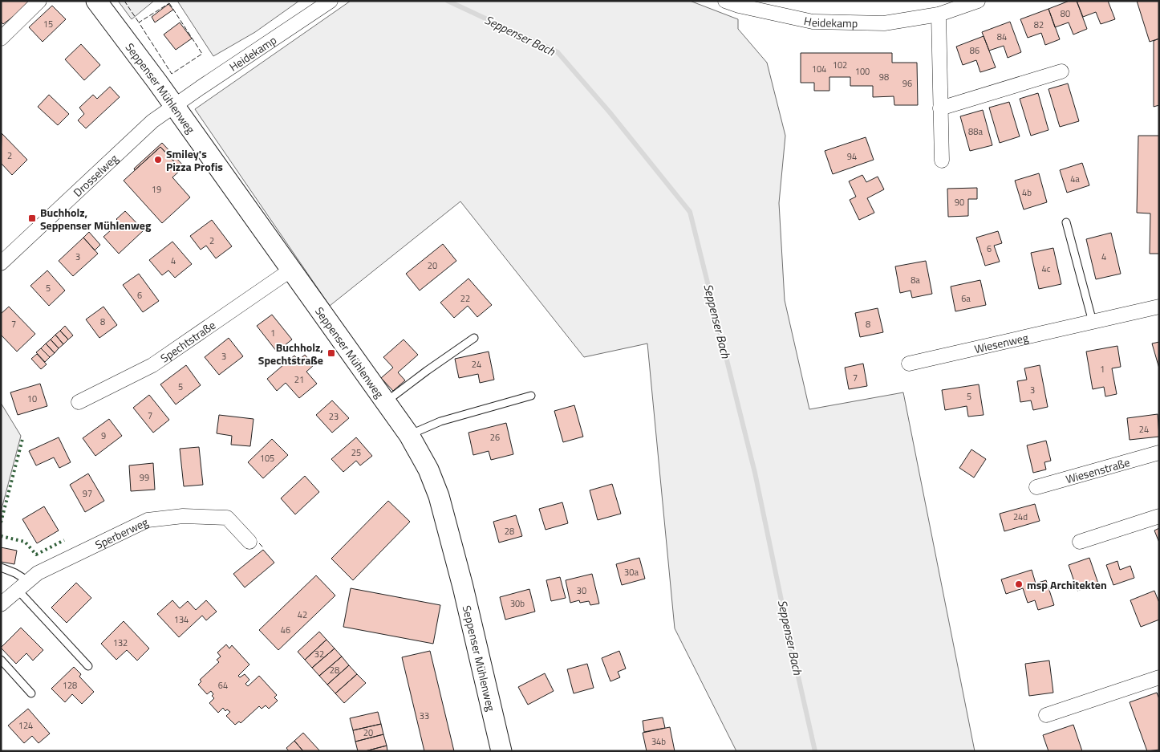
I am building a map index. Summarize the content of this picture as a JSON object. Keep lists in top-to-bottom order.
{
  "streets": {
    "street": [
      "Heidekamp",
      "Seppenser Mühlenweg",
      "Drosselweg",
      "Spechtstraße",
      "Wiesenweg",
      "Wiesenstraße",
      "Sperberweg"
    ]
  },
  "crossings": [
    ["Heidekamp", "Seppenser Mühlenweg"],
    ["Heidekamp", "Drosselweg"],
    ["Seppenser Mühlenweg", "Drosselweg"],
    ["Seppenser Mühlenweg", "Spechtstraße"]
  ],
  "water": ["Seppenser Bach"],
  "places": {
    "other": ["Smiley's Pizza Profis", "msp Architekten"],
    "transit": ["Buchholz, Seppenser Mühlenweg", "Buchholz, Spechtstraße"]
  },
  "house_numbers": [
    "80",
    "15",
    "82",
    "84",
    "86",
    "102",
    "104",
    "100",
    "98",
    "96",
    "88a",
    "2",
    "94",
    "4a",
    "19",
    "4b",
    "90",
    "2",
    "6",
    "3",
    "4",
    "4",
    "20",
    "4c",
    "8a",
    "5",
    "6",
    "22",
    "6a",
    "8",
    "7",
    "8",
    "1",
    "3",
    "24",
    "1",
    "7",
    "21",
    "5",
    "3",
    "5",
    "10",
    "7",
    "23",
    "24",
    "9",
    "26",
    "25",
    "105",
    "99",
    "97",
    "24d",
    "28",
    "30a",
    "30",
    "30b",
    "42",
    "134",
    "46",
    "132",
    "32",
    "28",
    "128",
    "64",
    "33",
    "124",
    "20",
    "34b"
  ]
}
